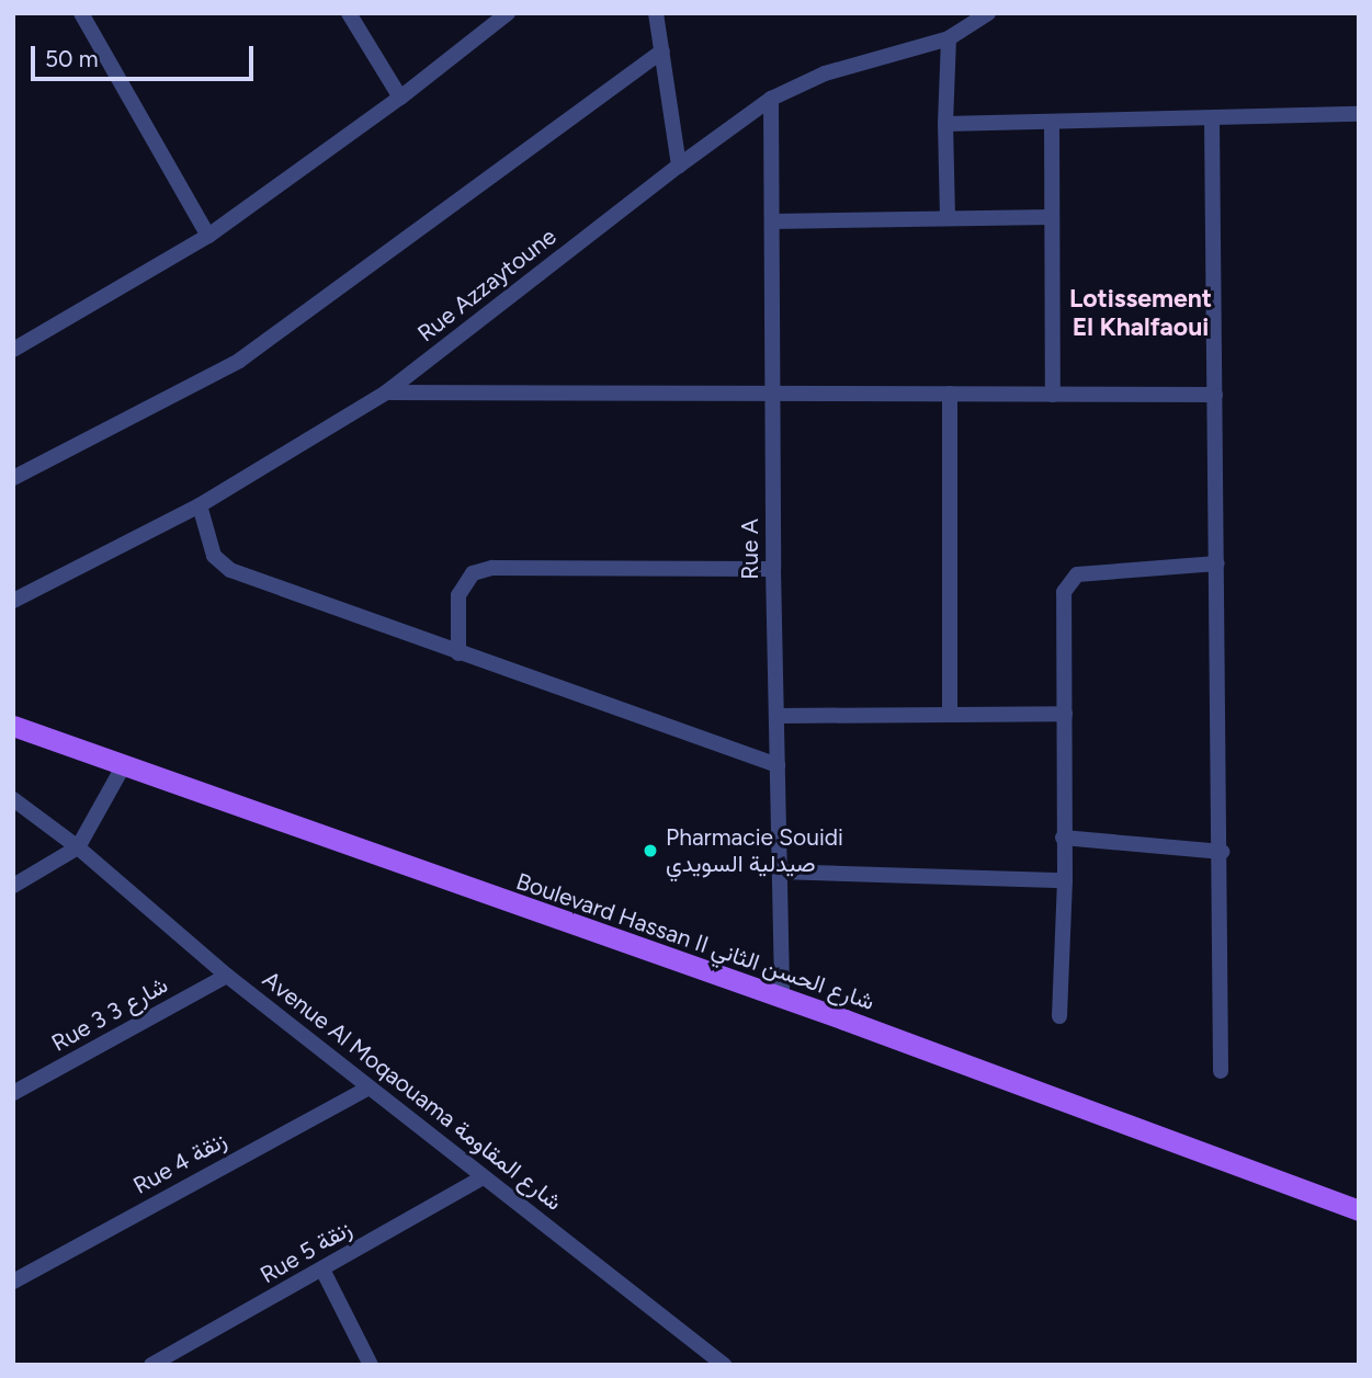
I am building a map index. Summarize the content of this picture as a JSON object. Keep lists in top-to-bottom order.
{
  "streets": {
    "main road": ["Boulevard Hassan II شارع الحسن الثاني"],
    "street": [
      "Rue Azzaytoune",
      "Rue A",
      "Rue 3 شارع 3",
      "Avenue Al Moqaouama شارع المقاومة",
      "Rue 4 زنقة",
      "Rue 5 زنقة"
    ]
  },
  "crossings": [
    ["Rue Azzaytoune", "Rue A"],
    ["Rue A", "Boulevard Hassan II شارع الحسن الثاني"],
    ["Rue 3 شارع 3", "Avenue Al Moqaouama شارع المقاومة"],
    ["Avenue Al Moqaouama شارع المقاومة", "Rue 4 زنقة"],
    ["Avenue Al Moqaouama شارع المقاومة", "Rue 5 زنقة"]
  ],
  "districts": ["Lotissement El Khalfaoui"],
  "places": ["Pharmacie Souidi صيدلية السويدي"],
  "scale_bar": "50 m"
}
